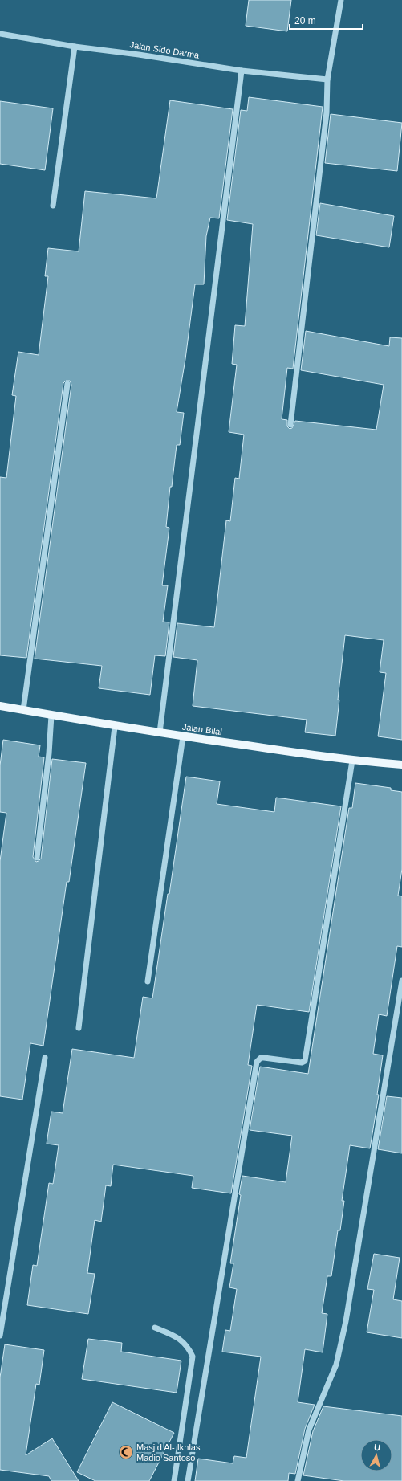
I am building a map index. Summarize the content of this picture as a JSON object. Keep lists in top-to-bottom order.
{
  "streets": {
    "main road": ["Jalan Bilal"],
    "street": ["Jalan Sido Darma"]
  },
  "places": {
    "mosque": ["Masjid Al- Ikhlas Madio Santoso"]
  },
  "scale_bar": "20 m",
  "north": "top"
}
